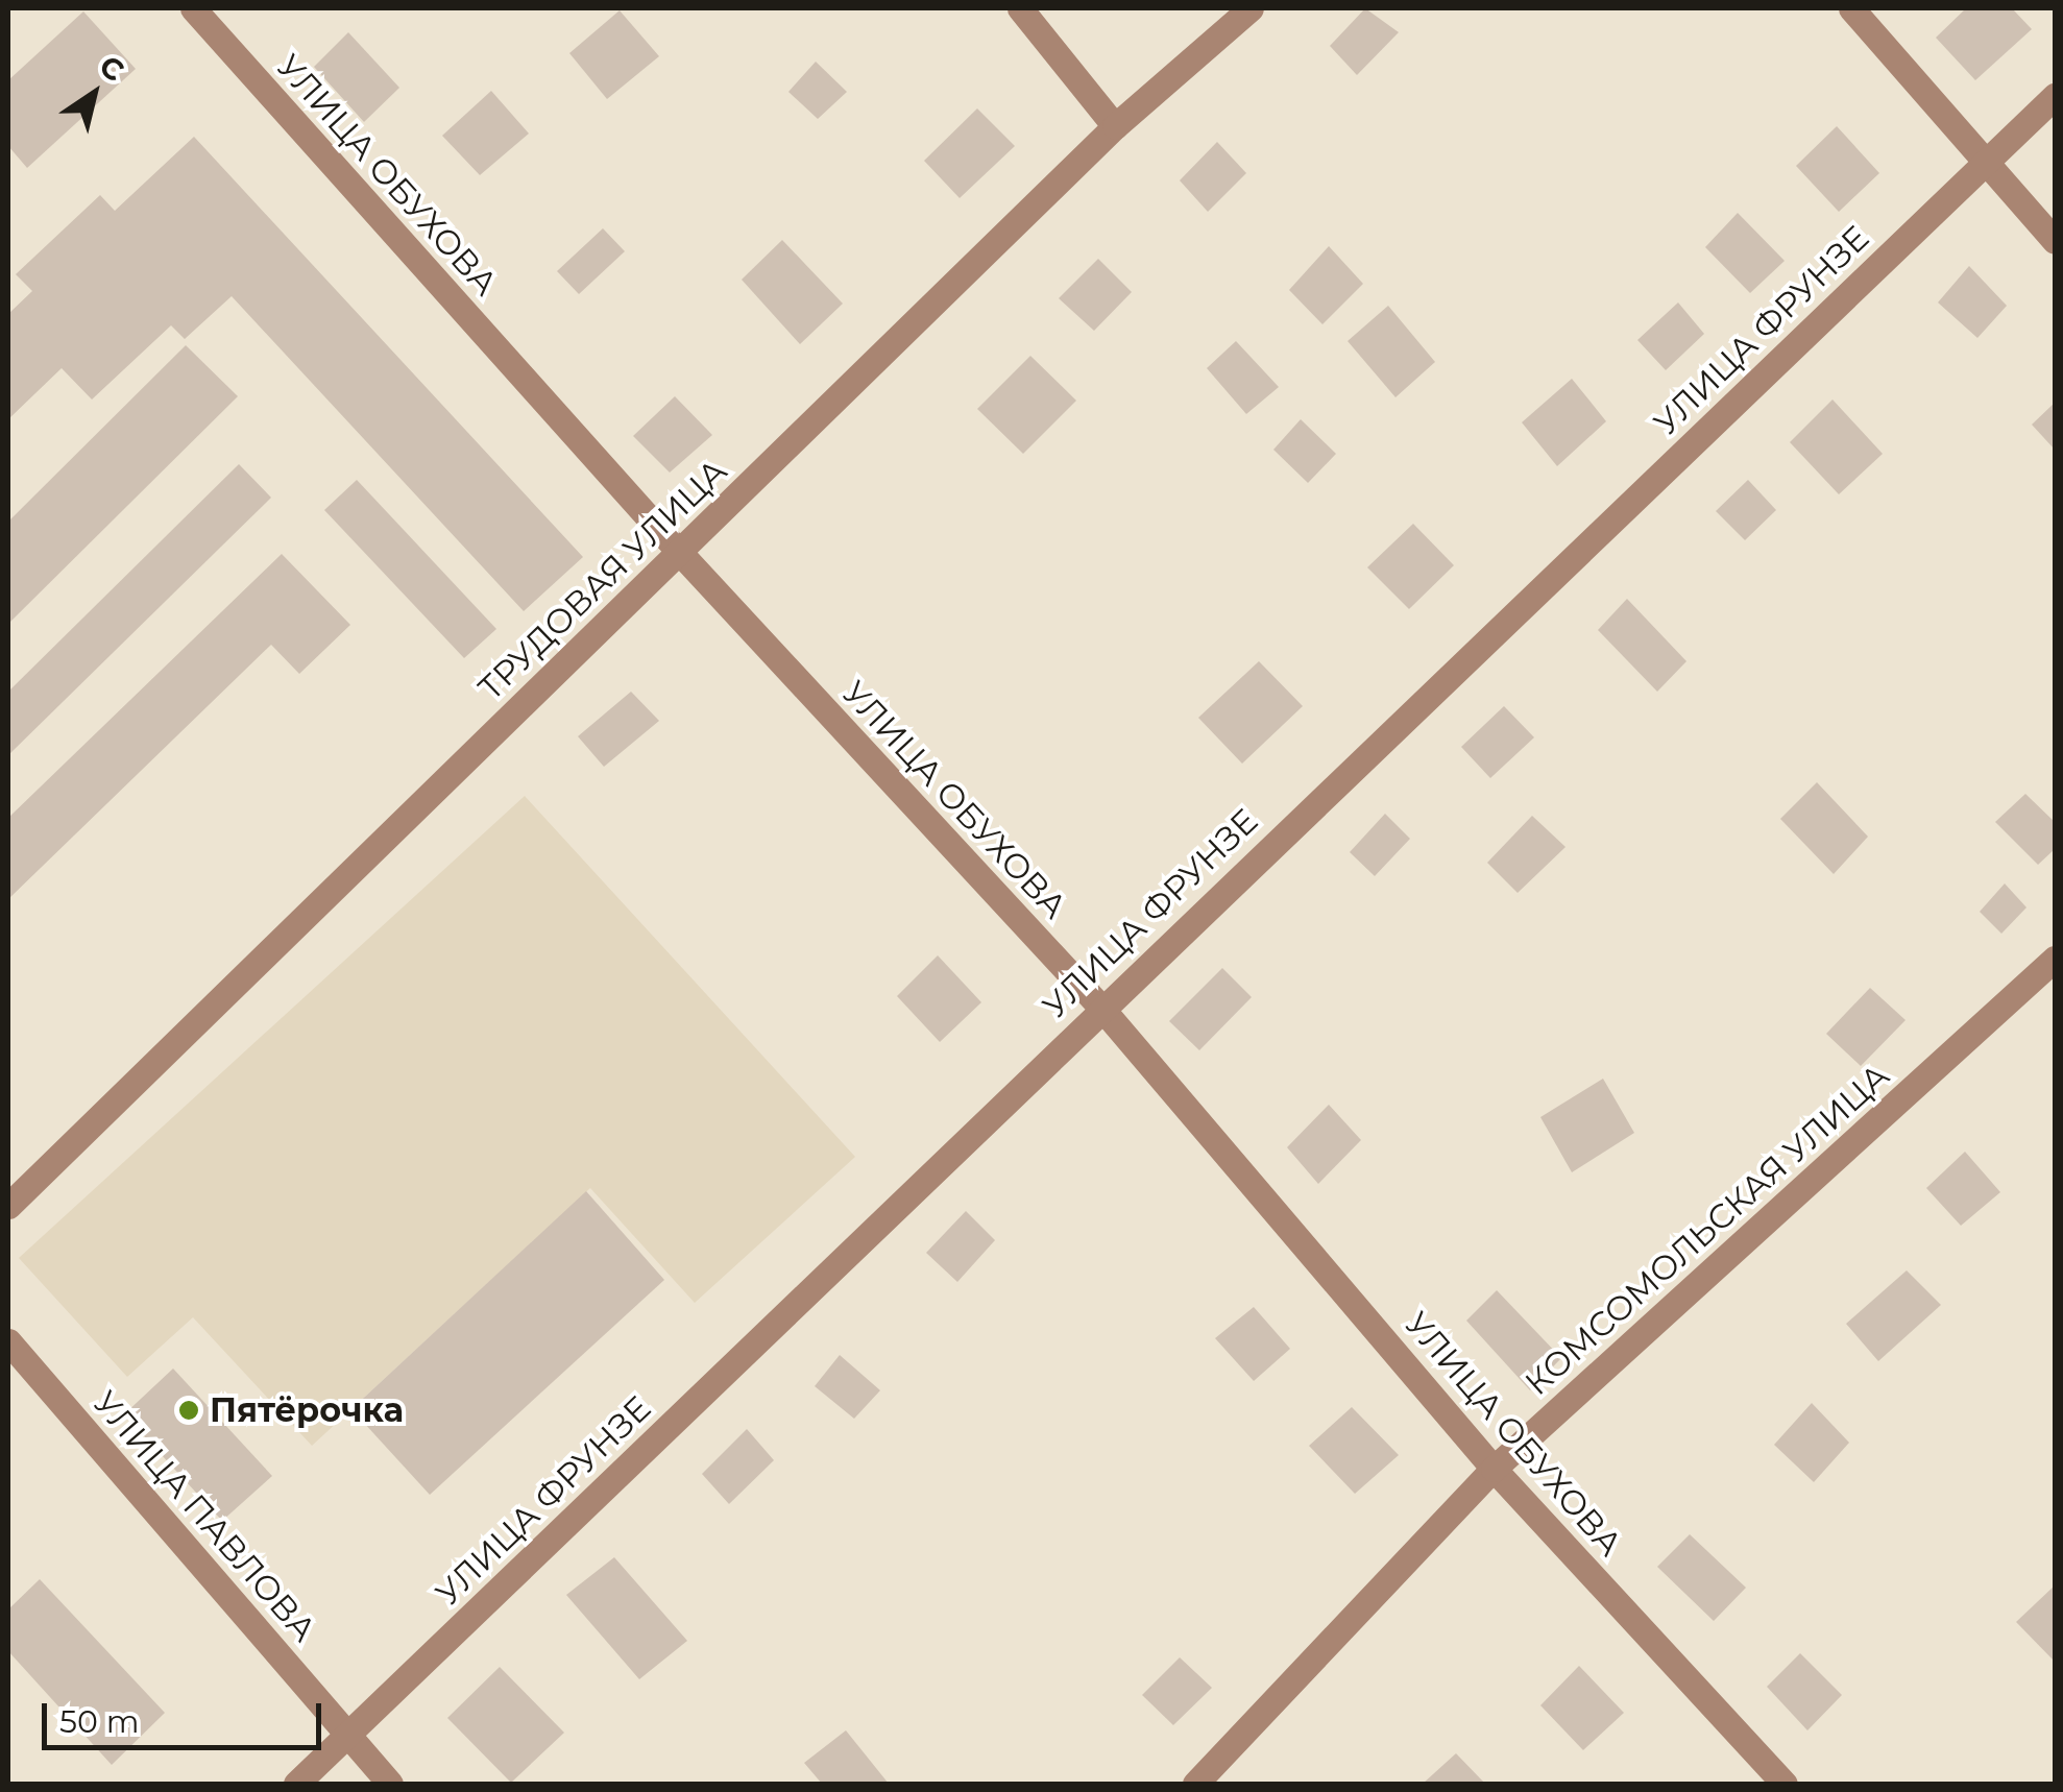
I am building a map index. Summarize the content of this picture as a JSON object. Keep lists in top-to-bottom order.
{
  "streets": {
    "street": [
      "УЛИЦА ОБУХОВА",
      "УЛИЦА ФРУНЗЕ",
      "ТРУДОВАЯ УЛИЦА",
      "КОМСОМОЛЬСКАЯ УЛИЦА",
      "УЛИЦА ПАВЛОВА"
    ]
  },
  "crossings": [
    ["УЛИЦА ОБУХОВА", "УЛИЦА ФРУНЗЕ"],
    ["УЛИЦА ОБУХОВА", "ТРУДОВАЯ УЛИЦА"],
    ["УЛИЦА ОБУХОВА", "КОМСОМОЛЬСКАЯ УЛИЦА"],
    ["УЛИЦА ФРУНЗЕ", "УЛИЦА ПАВЛОВА"]
  ],
  "places": ["Пятёрочка"],
  "scale_bar": "50 m",
  "north": "top right"
}
